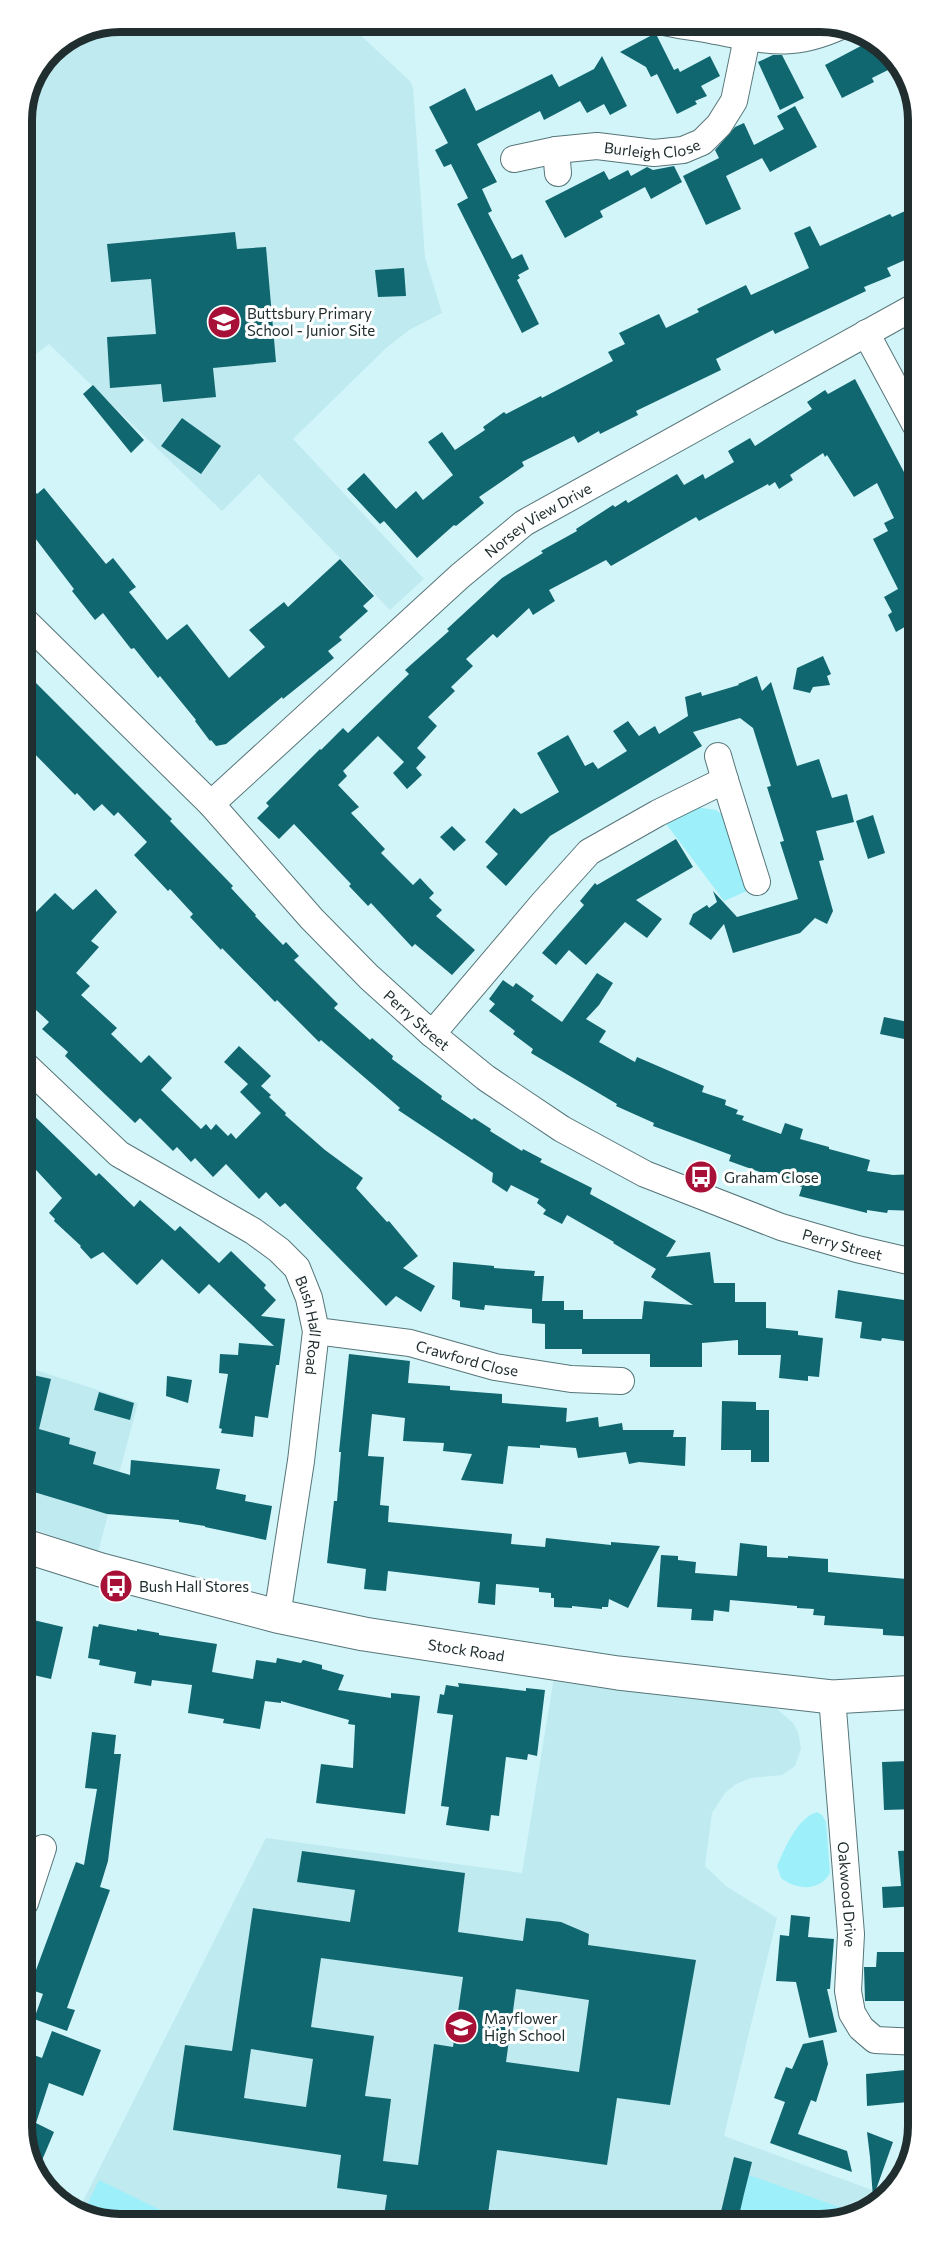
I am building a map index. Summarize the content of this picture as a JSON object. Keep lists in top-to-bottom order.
{
  "streets": {
    "main road": ["Stock Road"],
    "street": [
      "Burleigh Close",
      "Norsey View Drive",
      "Perry Street",
      "Bush Hall Road",
      "Crawford Close",
      "Oakwood Drive"
    ]
  },
  "crossings": [
    ["Norsey View Drive", "Perry Street"],
    ["Bush Hall Road", "Crawford Close"],
    ["Bush Hall Road", "Stock Road"],
    ["Stock Road", "Oakwood Drive"]
  ],
  "places": {
    "school or university": ["Buttsbury Primary School - Junior Site", "Mayflower High School"],
    "bus stop": ["Graham Close", "Bush Hall Stores"]
  }
}
